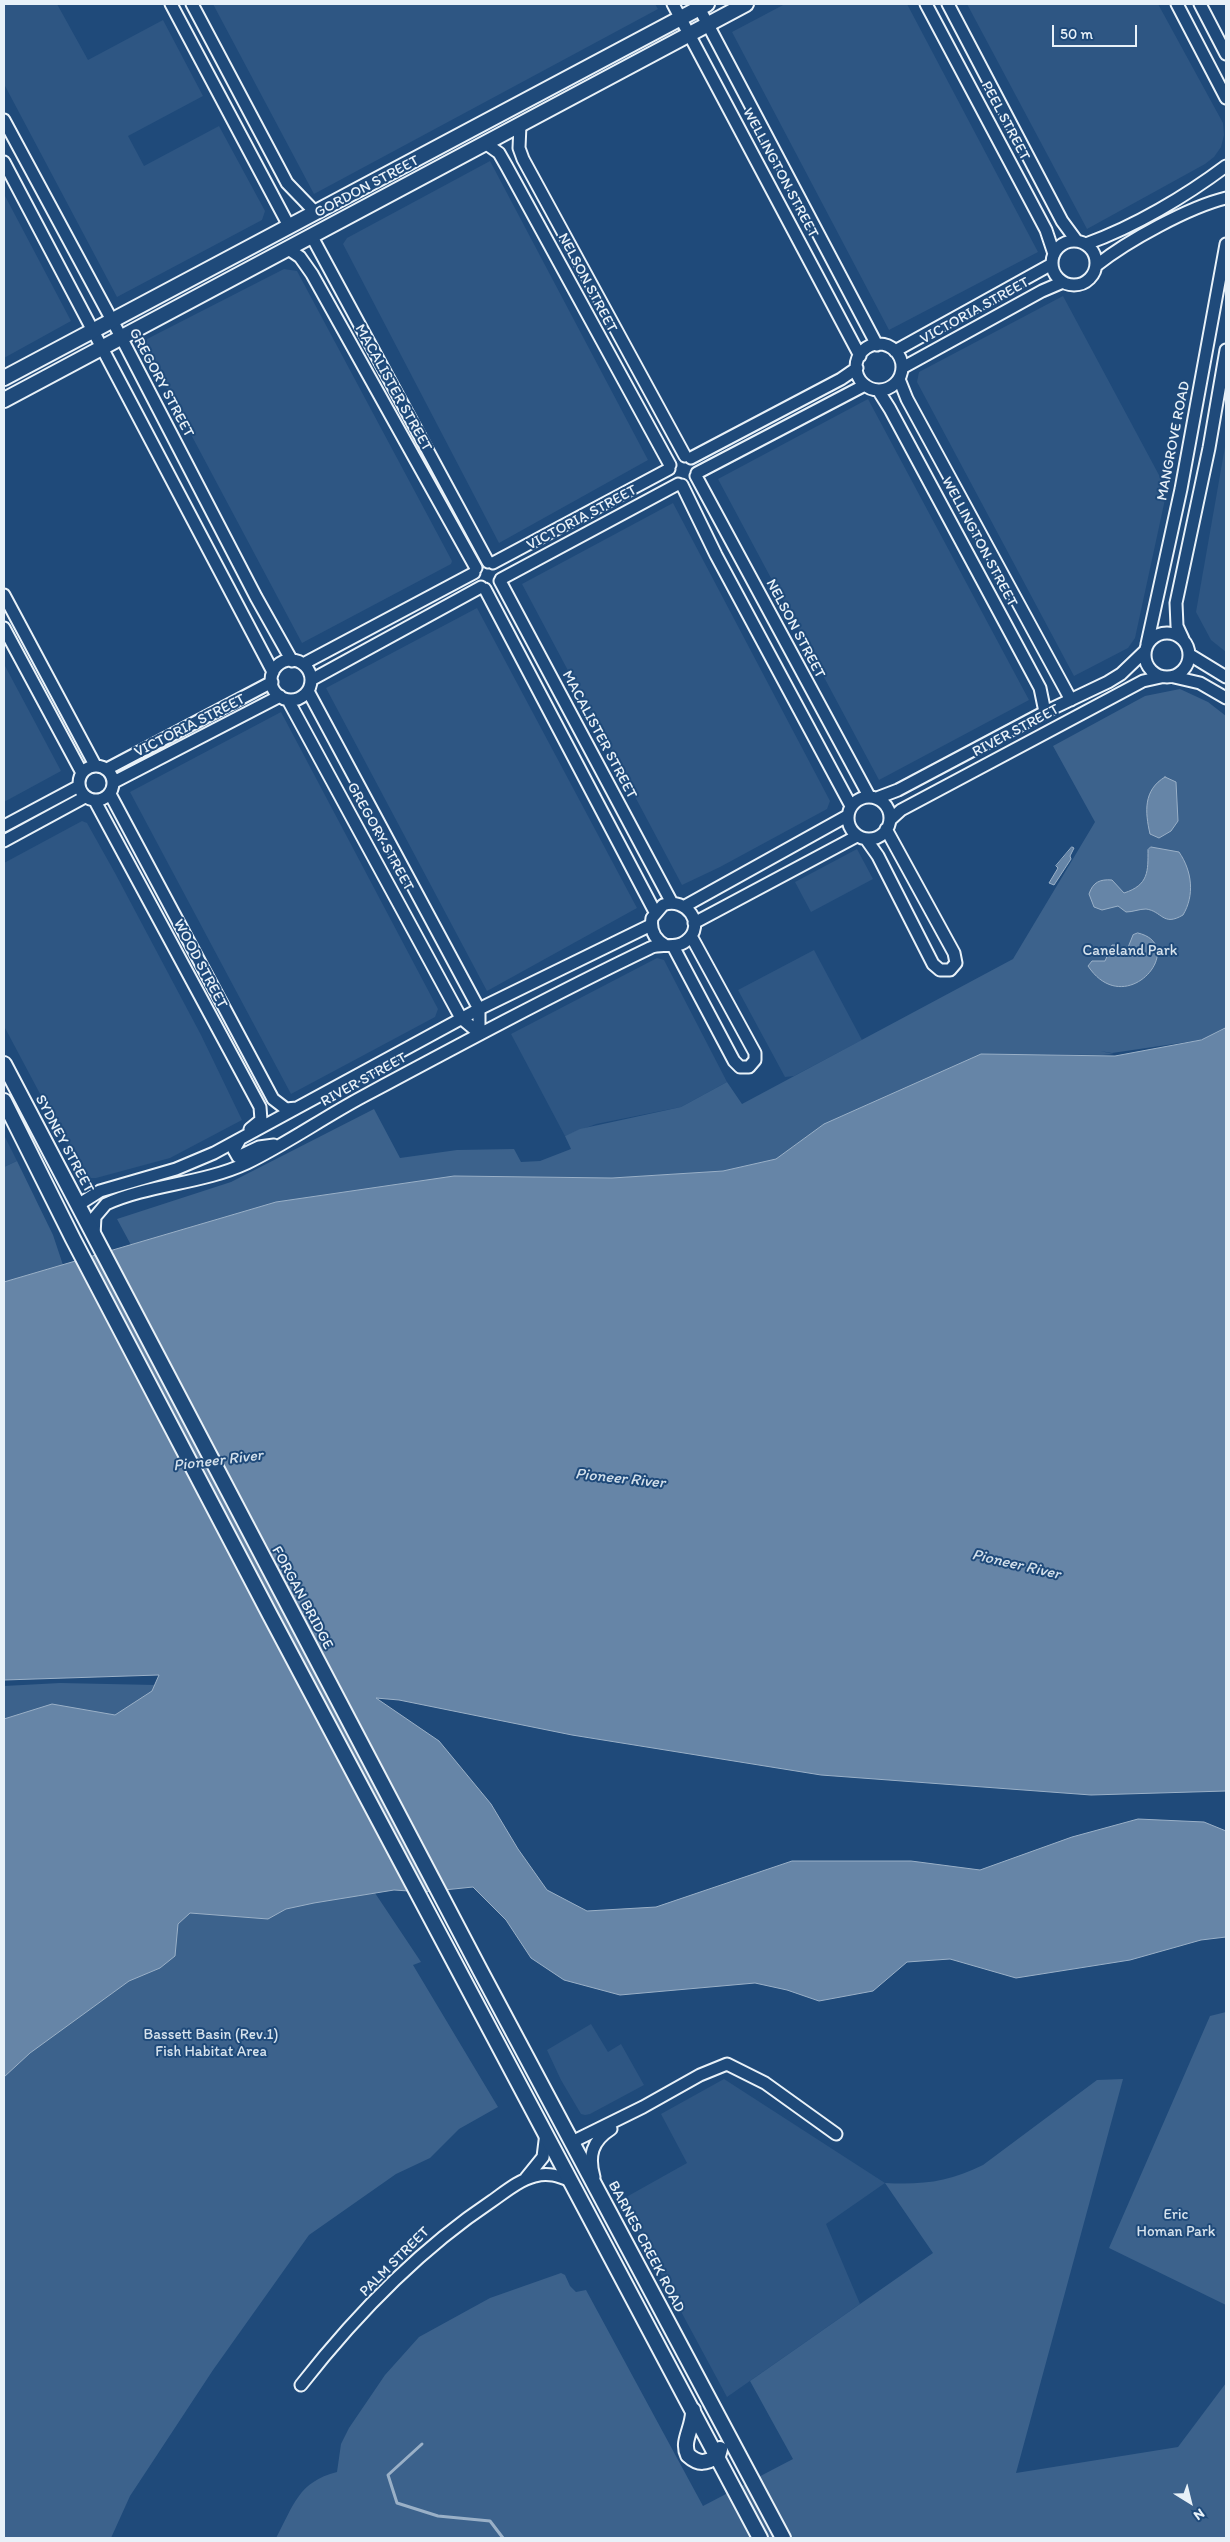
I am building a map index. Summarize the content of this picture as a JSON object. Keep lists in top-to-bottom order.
{
  "streets": {
    "main road": [
      "GORDON STREET",
      "SYDNEY STREET",
      "FORGAN BRIDGE",
      "BARNES CREEK ROAD"
    ],
    "street": [
      "PEEL STREET",
      "WELLINGTON STREET",
      "NELSON STREET",
      "VICTORIA STREET",
      "GREGORY STREET",
      "MACALISTER STREET",
      "MANGROVE ROAD",
      "RIVER STREET",
      "WOOD STREET",
      "PALM STREET"
    ]
  },
  "crossings": [
    ["PEEL STREET", "VICTORIA STREET"],
    ["WELLINGTON STREET", "GORDON STREET"],
    ["WELLINGTON STREET", "VICTORIA STREET"],
    ["WELLINGTON STREET", "RIVER STREET"],
    ["GORDON STREET", "NELSON STREET"],
    ["GORDON STREET", "GREGORY STREET"],
    ["GORDON STREET", "MACALISTER STREET"],
    ["NELSON STREET", "VICTORIA STREET"],
    ["NELSON STREET", "RIVER STREET"],
    ["VICTORIA STREET", "GREGORY STREET"],
    ["VICTORIA STREET", "MACALISTER STREET"],
    ["VICTORIA STREET", "WOOD STREET"],
    ["GREGORY STREET", "RIVER STREET"],
    ["MACALISTER STREET", "RIVER STREET"],
    ["MANGROVE ROAD", "RIVER STREET"],
    ["RIVER STREET", "WOOD STREET"],
    ["RIVER STREET", "SYDNEY STREET"],
    ["RIVER STREET", "FORGAN BRIDGE"],
    ["SYDNEY STREET", "FORGAN BRIDGE"],
    ["FORGAN BRIDGE", "BARNES CREEK ROAD"]
  ],
  "water": ["Pioneer River"],
  "parks": ["Caneland Park", "Bassett Basin (Rev.1) Fish Habitat Area", "Eric Homan Park"],
  "scale_bar": "50 m",
  "north": "bottom right"
}
